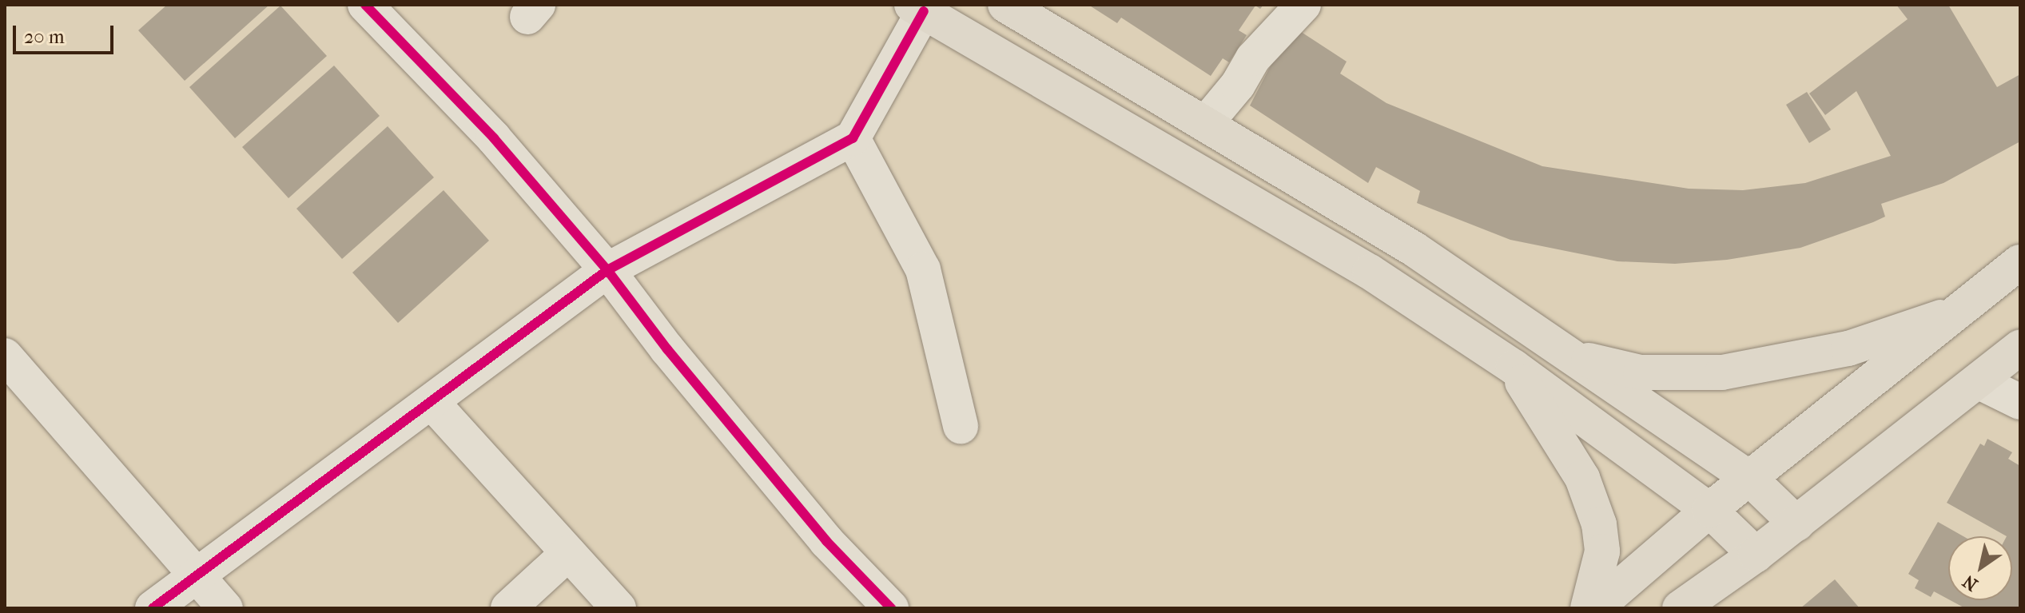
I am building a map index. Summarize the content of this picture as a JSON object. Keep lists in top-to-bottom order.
{
  "scale_bar": "20 m",
  "north": "bottom left"
}
